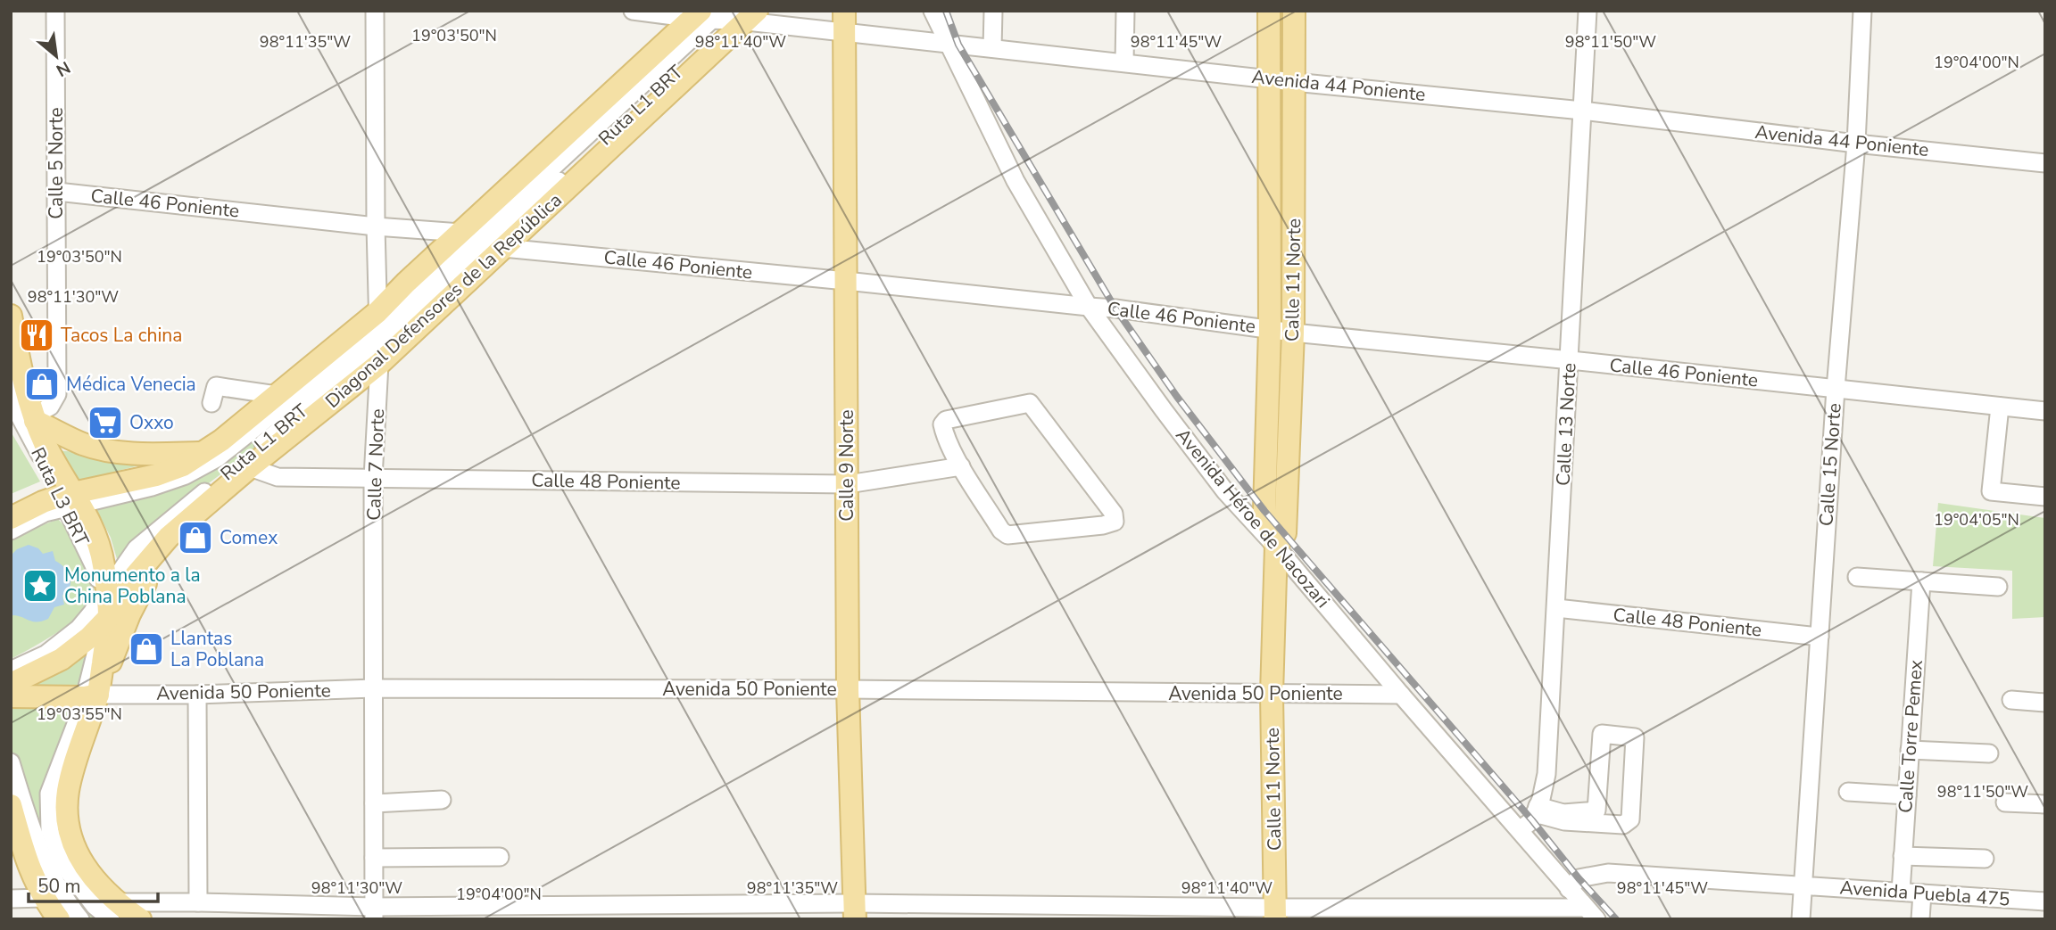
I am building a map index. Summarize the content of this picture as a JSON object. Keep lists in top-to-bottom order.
{
  "streets": {
    "main road": ["Calle 11 Norte", "Diagonal Defensores de la República", "Calle 9 Norte"],
    "street": [
      "Avenida 44 Poniente",
      "Ruta L1 BRT",
      "Calle 5 Norte",
      "Calle 46 Poniente",
      "Calle 13 Norte",
      "Calle 7 Norte",
      "Calle 15 Norte",
      "Calle 48 Poniente",
      "Ruta L3 BRT",
      "Avenida Héroe de Nacozari",
      "Avenida 50 Poniente",
      "Calle Torre Pemex",
      "Avenida Puebla 475"
    ]
  },
  "crossings": [
    ["Avenida 44 Poniente", "Ruta L1 BRT"],
    ["Avenida 44 Poniente", "Calle 11 Norte"],
    ["Avenida 44 Poniente", "Diagonal Defensores de la República"],
    ["Avenida 44 Poniente", "Calle 13 Norte"],
    ["Avenida 44 Poniente", "Calle 15 Norte"],
    ["Avenida 44 Poniente", "Calle 9 Norte"],
    ["Avenida 44 Poniente", "Avenida Héroe de Nacozari"],
    ["Ruta L1 BRT", "Diagonal Defensores de la República"],
    ["Ruta L1 BRT", "Calle 7 Norte"],
    ["Ruta L1 BRT", "Ruta L3 BRT"],
    ["Calle 5 Norte", "Calle 46 Poniente"],
    ["Calle 46 Poniente", "Calle 11 Norte"],
    ["Calle 46 Poniente", "Diagonal Defensores de la República"],
    ["Calle 46 Poniente", "Calle 13 Norte"],
    ["Calle 46 Poniente", "Calle 7 Norte"],
    ["Calle 46 Poniente", "Calle 15 Norte"],
    ["Calle 46 Poniente", "Calle 9 Norte"],
    ["Calle 46 Poniente", "Avenida Héroe de Nacozari"],
    ["Calle 11 Norte", "Avenida Héroe de Nacozari"],
    ["Calle 11 Norte", "Avenida 50 Poniente"],
    ["Diagonal Defensores de la República", "Calle 7 Norte"],
    ["Diagonal Defensores de la República", "Calle 48 Poniente"],
    ["Diagonal Defensores de la República", "Ruta L3 BRT"],
    ["Calle 13 Norte", "Calle 48 Poniente"],
    ["Calle 13 Norte", "Avenida Héroe de Nacozari"],
    ["Calle 7 Norte", "Calle 48 Poniente"],
    ["Calle 7 Norte", "Avenida 50 Poniente"],
    ["Calle 15 Norte", "Calle 48 Poniente"],
    ["Calle 15 Norte", "Avenida Puebla 475"],
    ["Calle 9 Norte", "Calle 48 Poniente"],
    ["Calle 9 Norte", "Avenida 50 Poniente"],
    ["Avenida Héroe de Nacozari", "Avenida 50 Poniente"],
    ["Calle Torre Pemex", "Avenida Puebla 475"]
  ],
  "places": {
    "restaurant": ["Tacos La china"],
    "shop": ["Médica Venecia", "Comex", "Llantas La Poblana"],
    "supermarket": ["Oxxo"],
    "place": ["Monumento a la China Poblana"]
  },
  "scale_bar": "50 m",
  "north": "bottom right",
  "coordinates": [
    "19°03'50\"N",
    "98°11'35\"W",
    "98°11'40\"W",
    "98°11'45\"W",
    "98°11'50\"W",
    "19°04'00\"N",
    "98°11'30\"W",
    "19°04'05\"N",
    "19°03'55\"N"
  ]
}
